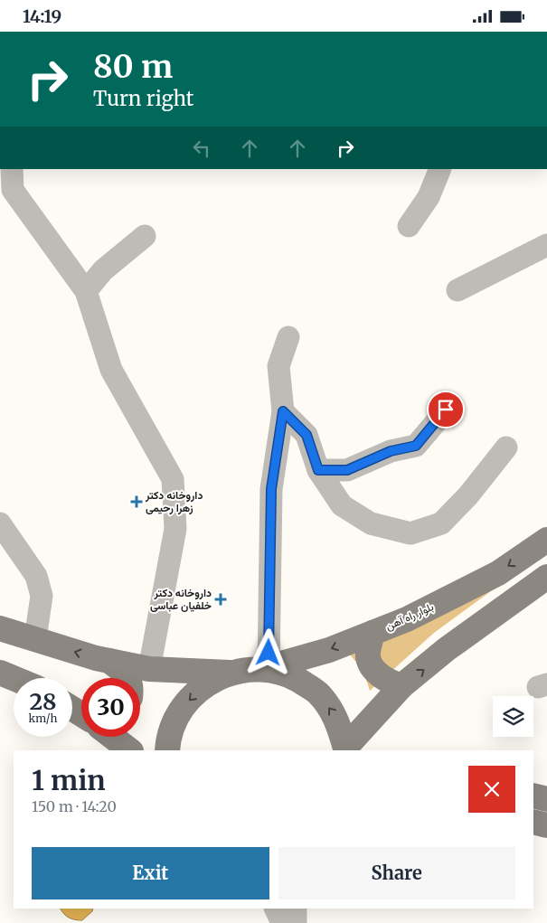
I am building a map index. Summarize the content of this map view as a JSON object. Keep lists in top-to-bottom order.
{
  "streets": {
    "main road": ["بلوار راه آهن"]
  },
  "places": {
    "health": ["داروخانه دکتر زهرا رحیمی", "داروخانه دکتر خلفیان عباسی"]
  },
  "page": {
    "status": "14:19",
    "turn": ["80 m", "Turn right"],
    "speed": "28 km/h",
    "limit": "30",
    "heading": ["1 min", "150 m · 14:20"],
    "buttons": ["Exit", "Share"]
  }
}
